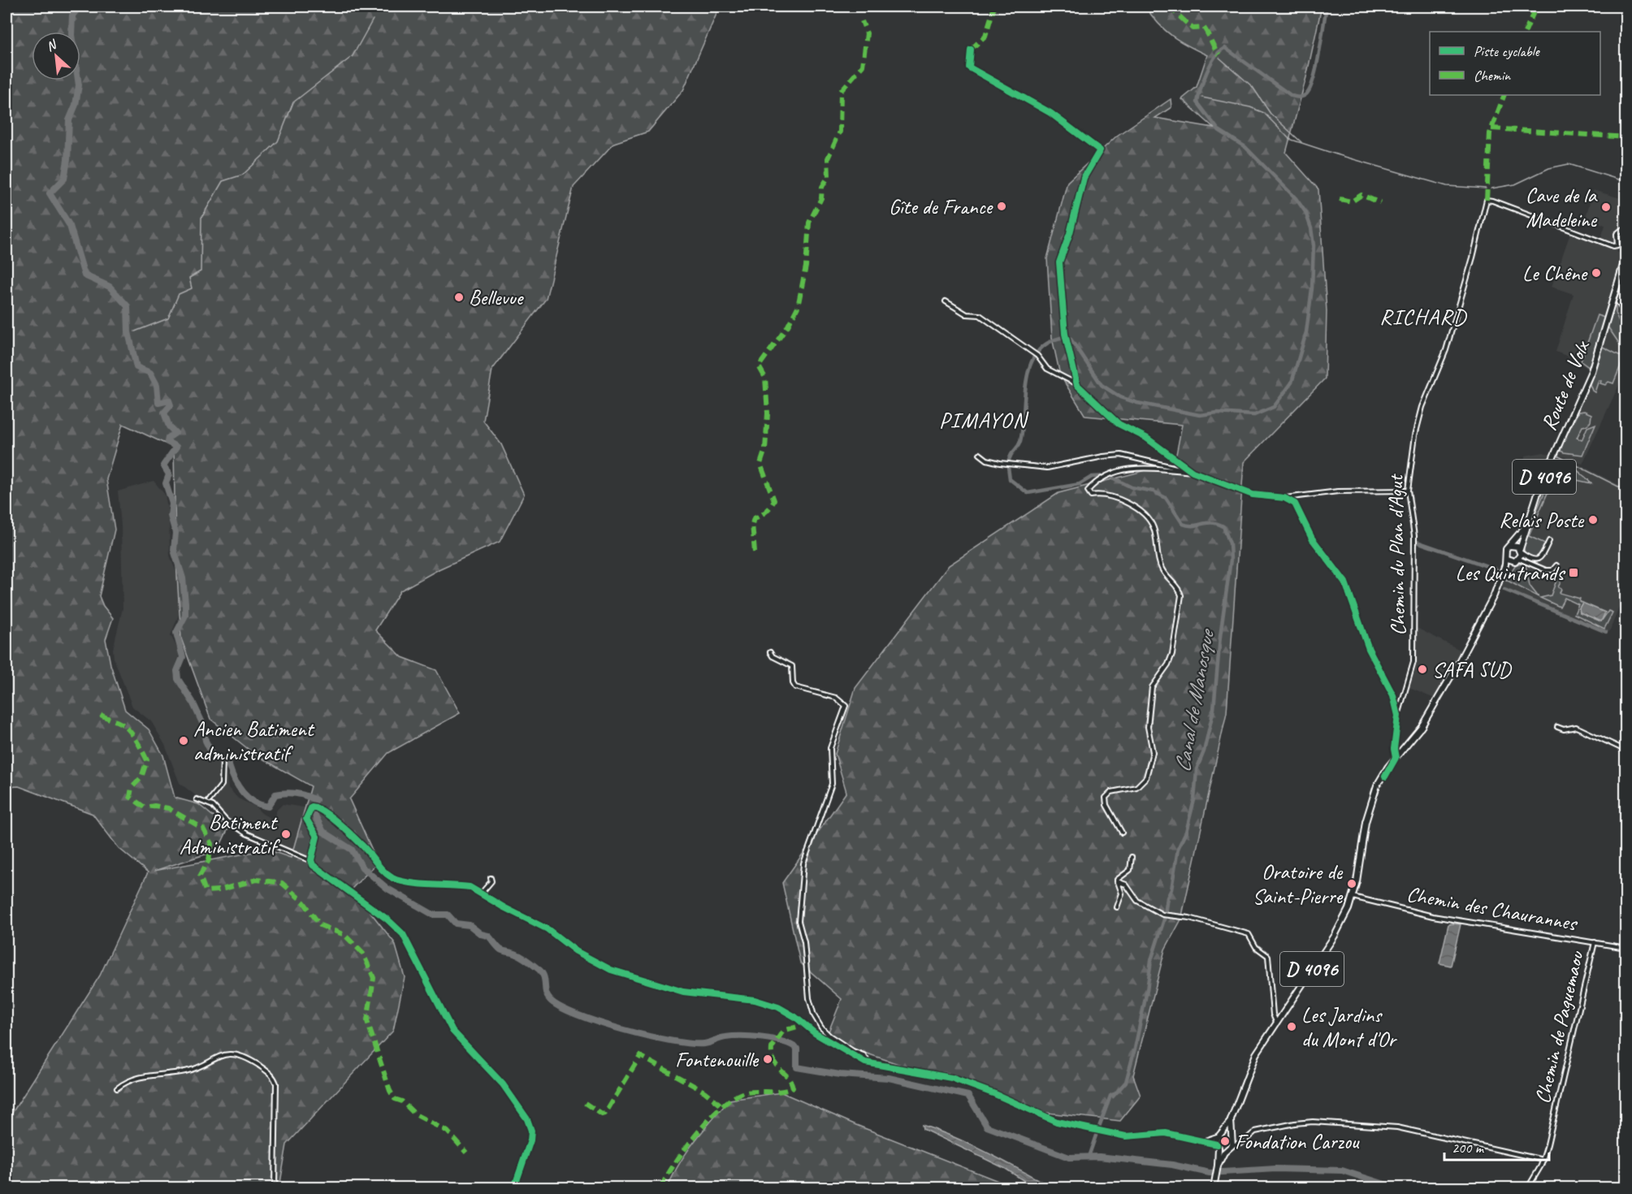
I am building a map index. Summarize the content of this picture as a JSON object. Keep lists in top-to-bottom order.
{
  "streets": {
    "main road": ["Route de Volx", "D 4096"],
    "street": ["Chemin du Plan d'Agut", "Chemin des Chaurannes", "Chemin de Paguemaou"]
  },
  "crossings": [
    ["Route de Volx", "D 4096"],
    ["D 4096", "Chemin des Chaurannes"],
    ["Chemin des Chaurannes", "Chemin de Paguemaou"]
  ],
  "districts": ["RICHARD", "PIMAYON"],
  "water": ["Canal de Manosque"],
  "places": {
    "other": [
      "Gîte de France",
      "Cave de la Madeleine",
      "Le Chêne",
      "Bellevue",
      "Relais Poste",
      "SAFA SUD",
      "Ancien Batiment administratif",
      "Batiment Administratif",
      "Oratoire de Saint-Pierre",
      "Les Jardins du Mont d'Or",
      "Fontenouille",
      "Fondation Carzou"
    ],
    "transit": ["Les Quintrands"]
  },
  "legend": ["Piste cyclable", "Chemin"],
  "scale_bar": "200 m",
  "north": "top left"
}
